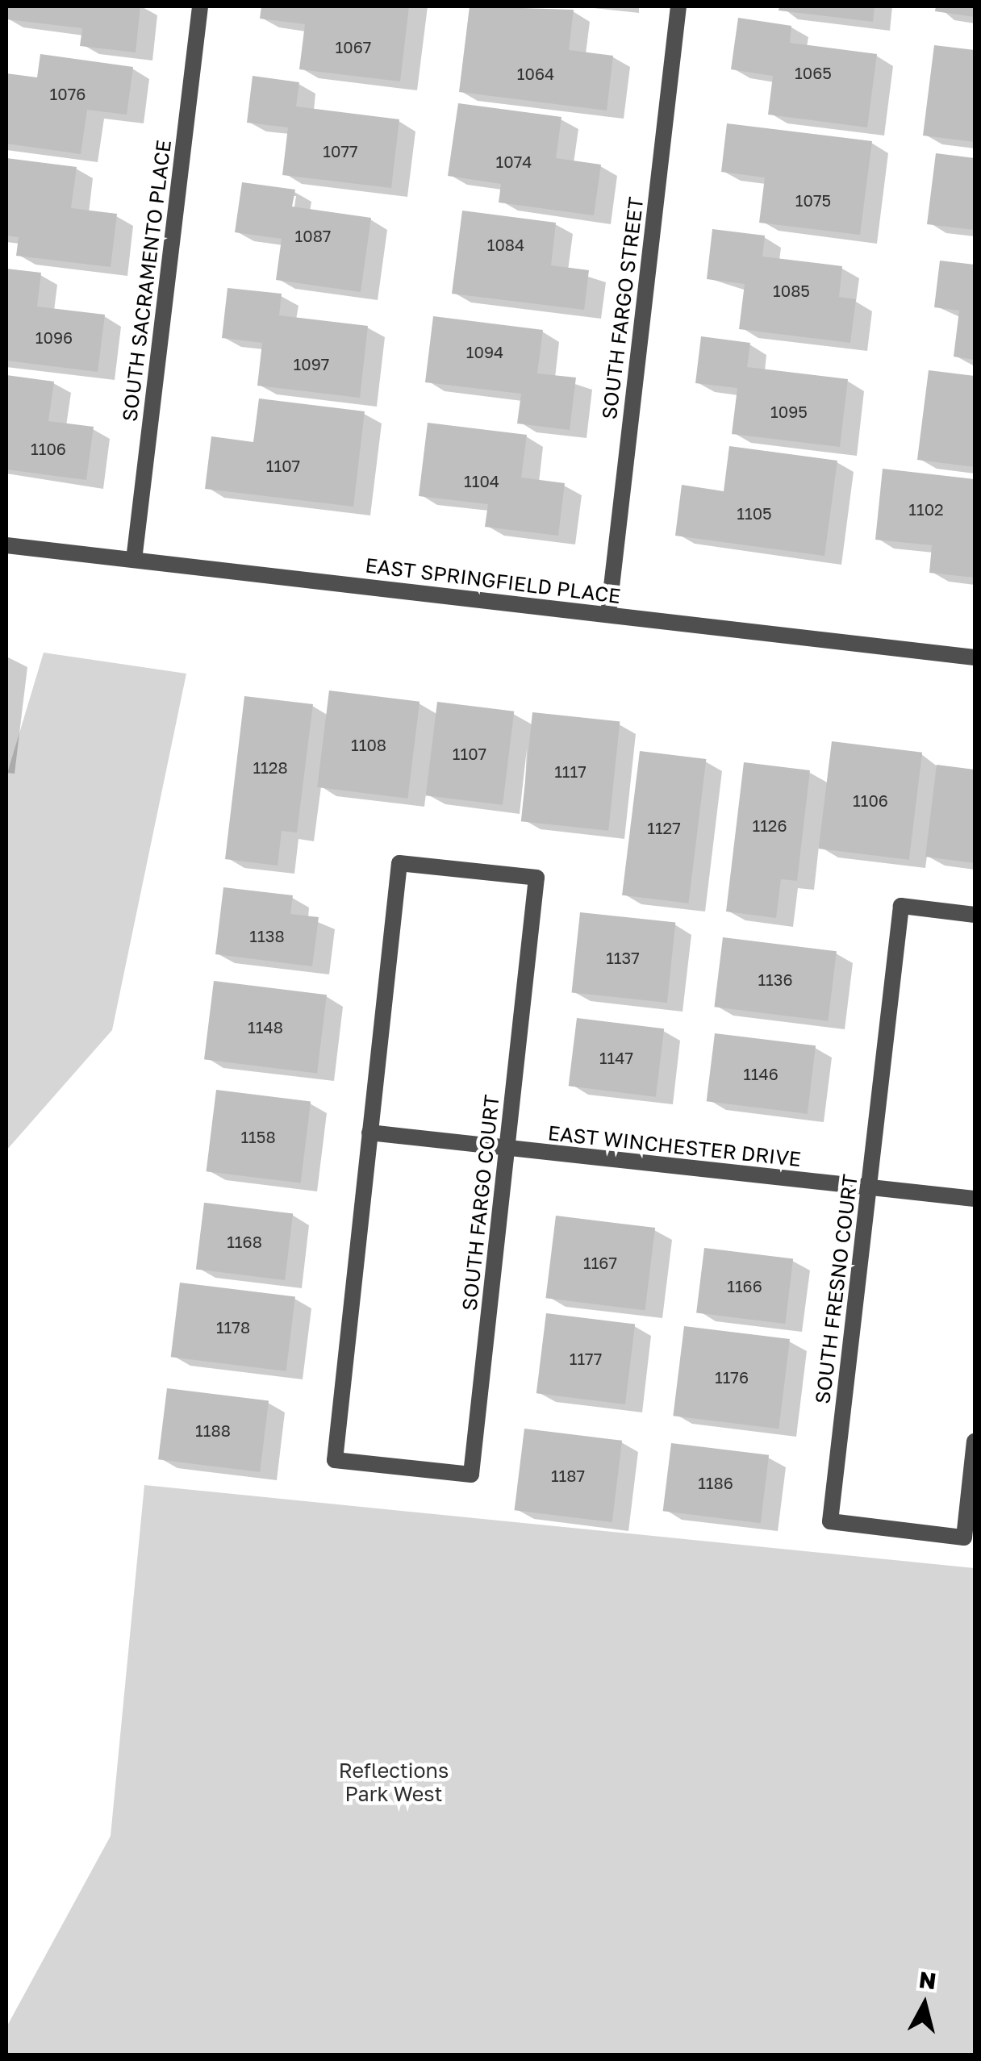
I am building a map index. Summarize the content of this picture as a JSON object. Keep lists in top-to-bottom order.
{
  "streets": {
    "street": [
      "SOUTH SACRAMENTO PLACE",
      "SOUTH FARGO STREET",
      "EAST SPRINGFIELD PLACE",
      "EAST WINCHESTER DRIVE",
      "SOUTH FARGO COURT",
      "SOUTH FRESNO COURT"
    ]
  },
  "crossings": [
    ["SOUTH SACRAMENTO PLACE", "EAST SPRINGFIELD PLACE"],
    ["SOUTH FARGO STREET", "EAST SPRINGFIELD PLACE"],
    ["EAST WINCHESTER DRIVE", "SOUTH FARGO COURT"],
    ["EAST WINCHESTER DRIVE", "SOUTH FRESNO COURT"]
  ],
  "parks": ["Reflections Park West"],
  "house_numbers": [
    "1067",
    "1065",
    "1064",
    "1076",
    "1077",
    "1074",
    "1075",
    "1087",
    "1084",
    "1085",
    "1096",
    "1094",
    "1097",
    "1095",
    "1106",
    "1107",
    "1104",
    "1102",
    "1105",
    "1108",
    "1107",
    "1128",
    "1117",
    "1106",
    "1126",
    "1127",
    "1138",
    "1137",
    "1136",
    "1148",
    "1147",
    "1146",
    "1158",
    "1168",
    "1167",
    "1166",
    "1178",
    "1177",
    "1176",
    "1188",
    "1187",
    "1186"
  ],
  "north": "top"
}
